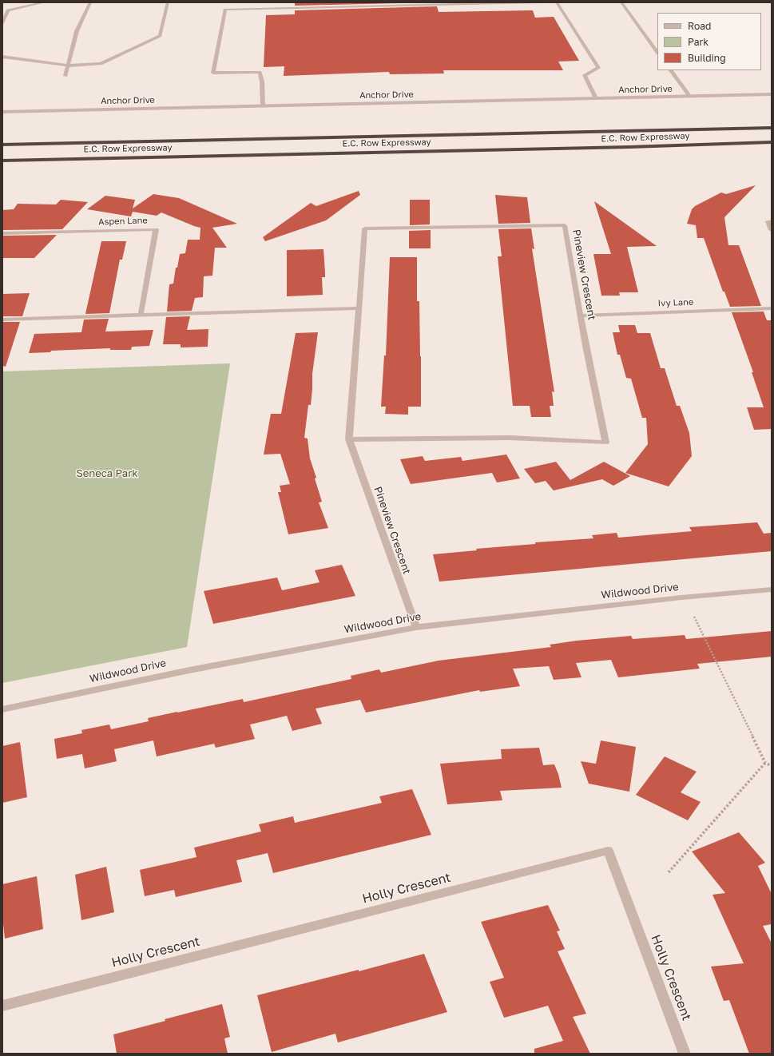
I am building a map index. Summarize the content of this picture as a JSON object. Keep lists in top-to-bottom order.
{
  "streets": {
    "highway": ["E.C. Row Expressway"],
    "street": [
      "Anchor Drive",
      "Aspen Lane",
      "Pineview Crescent",
      "Ivy Lane",
      "Wildwood Drive",
      "Holly Crescent"
    ]
  },
  "crossings": [
    ["Pineview Crescent", "Ivy Lane"],
    ["Pineview Crescent", "Wildwood Drive"]
  ],
  "parks": ["Seneca Park"],
  "legend": ["Road", "Park", "Building"]
}
